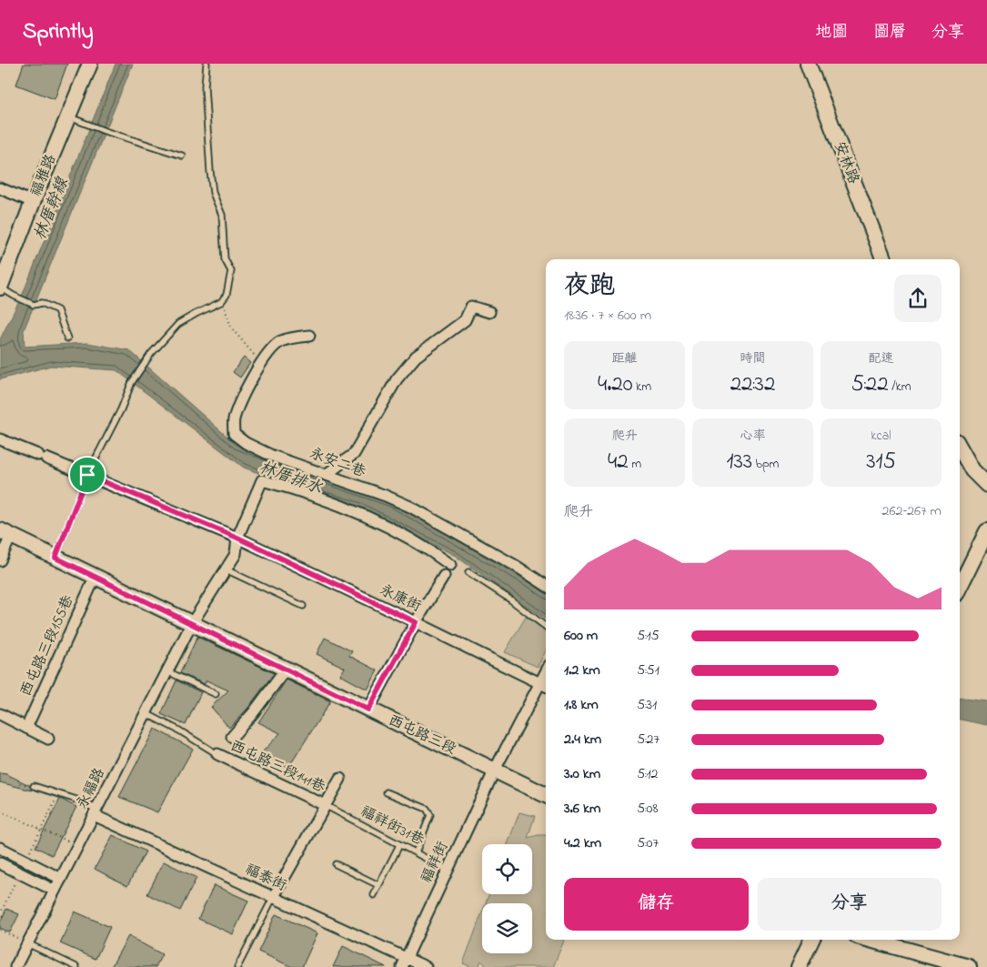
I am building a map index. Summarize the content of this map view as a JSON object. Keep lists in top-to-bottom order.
{
  "streets": {
    "street": [
      "安林路",
      "福雅路",
      "永安二巷",
      "永康街",
      "西屯路三段155巷",
      "西屯路三段",
      "西屯路三段141巷",
      "永福路",
      "福祥街",
      "福泰街"
    ],
    "lane": ["福祥街31巷"]
  },
  "crossings": [
    ["永康街", "永福路"],
    ["永康街", "福祥街"],
    ["西屯路三段155巷", "西屯路三段"],
    ["西屯路三段", "永福路"],
    ["西屯路三段", "福祥街"],
    ["西屯路三段141巷", "福祥街31巷"],
    ["西屯路三段141巷", "福泰街"],
    ["永福路", "福泰街"],
    ["福祥街31巷", "福祥街"],
    ["福祥街", "福泰街"]
  ],
  "water": ["林厝幹線", "林厝排水"],
  "page": {
    "header": "Sprintly",
    "nav": ["地圖", "圖層", "分享"],
    "heading": ["夜跑", "18:36 · 7 × 600 m"],
    "stats": [
      ["距離", "4.20 km"],
      ["時間", "22:32"],
      ["配速", "5:22 /km"],
      ["爬升", "42 m"],
      ["心率", "133 bpm"],
      ["kcal", "315"]
    ],
    "chart": ["爬升", "262–267 m"],
    "list": [
      {
        "name": "600 m",
        "note": "5:15"
      },
      {
        "name": "1.2 km",
        "note": "5:51"
      },
      {
        "name": "1.8 km",
        "note": "5:31"
      },
      {
        "name": "2.4 km",
        "note": "5:27"
      },
      {
        "name": "3.0 km",
        "note": "5:12"
      },
      {
        "name": "3.6 km",
        "note": "5:08"
      },
      {
        "name": "4.2 km",
        "note": "5:07"
      }
    ],
    "buttons": ["儲存", "分享"]
  }
}
